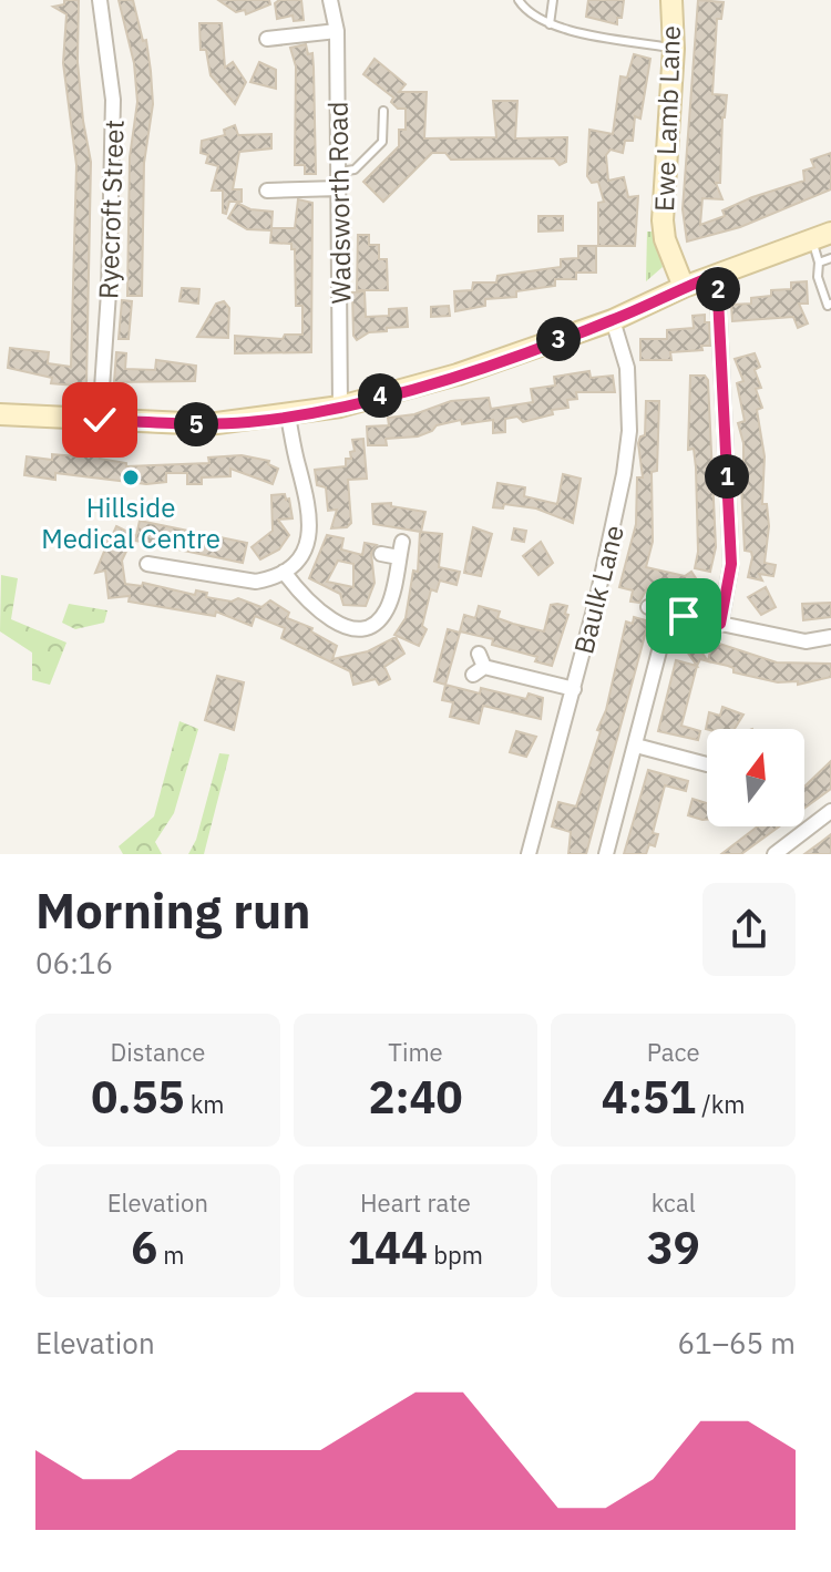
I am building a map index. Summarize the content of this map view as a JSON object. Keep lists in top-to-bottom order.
{
  "streets": {
    "main road": ["Ewe Lamb Lane"],
    "street": ["Wadsworth Road", "Ryecroft Street", "Baulk Lane"]
  },
  "places": ["Hillside Medical Centre"],
  "north": "top",
  "page": {
    "pins": [
      "2",
      "3",
      "4",
      "5",
      "1"
    ],
    "heading": ["Morning run", "06:16"],
    "stats": [
      ["Distance", "0.55 km"],
      ["Time", "2:40"],
      ["Pace", "4:51 /km"],
      ["Elevation", "6 m"],
      ["Heart rate", "144 bpm"],
      ["kcal", "39"]
    ],
    "chart": ["Elevation", "61–65 m"]
  }
}
